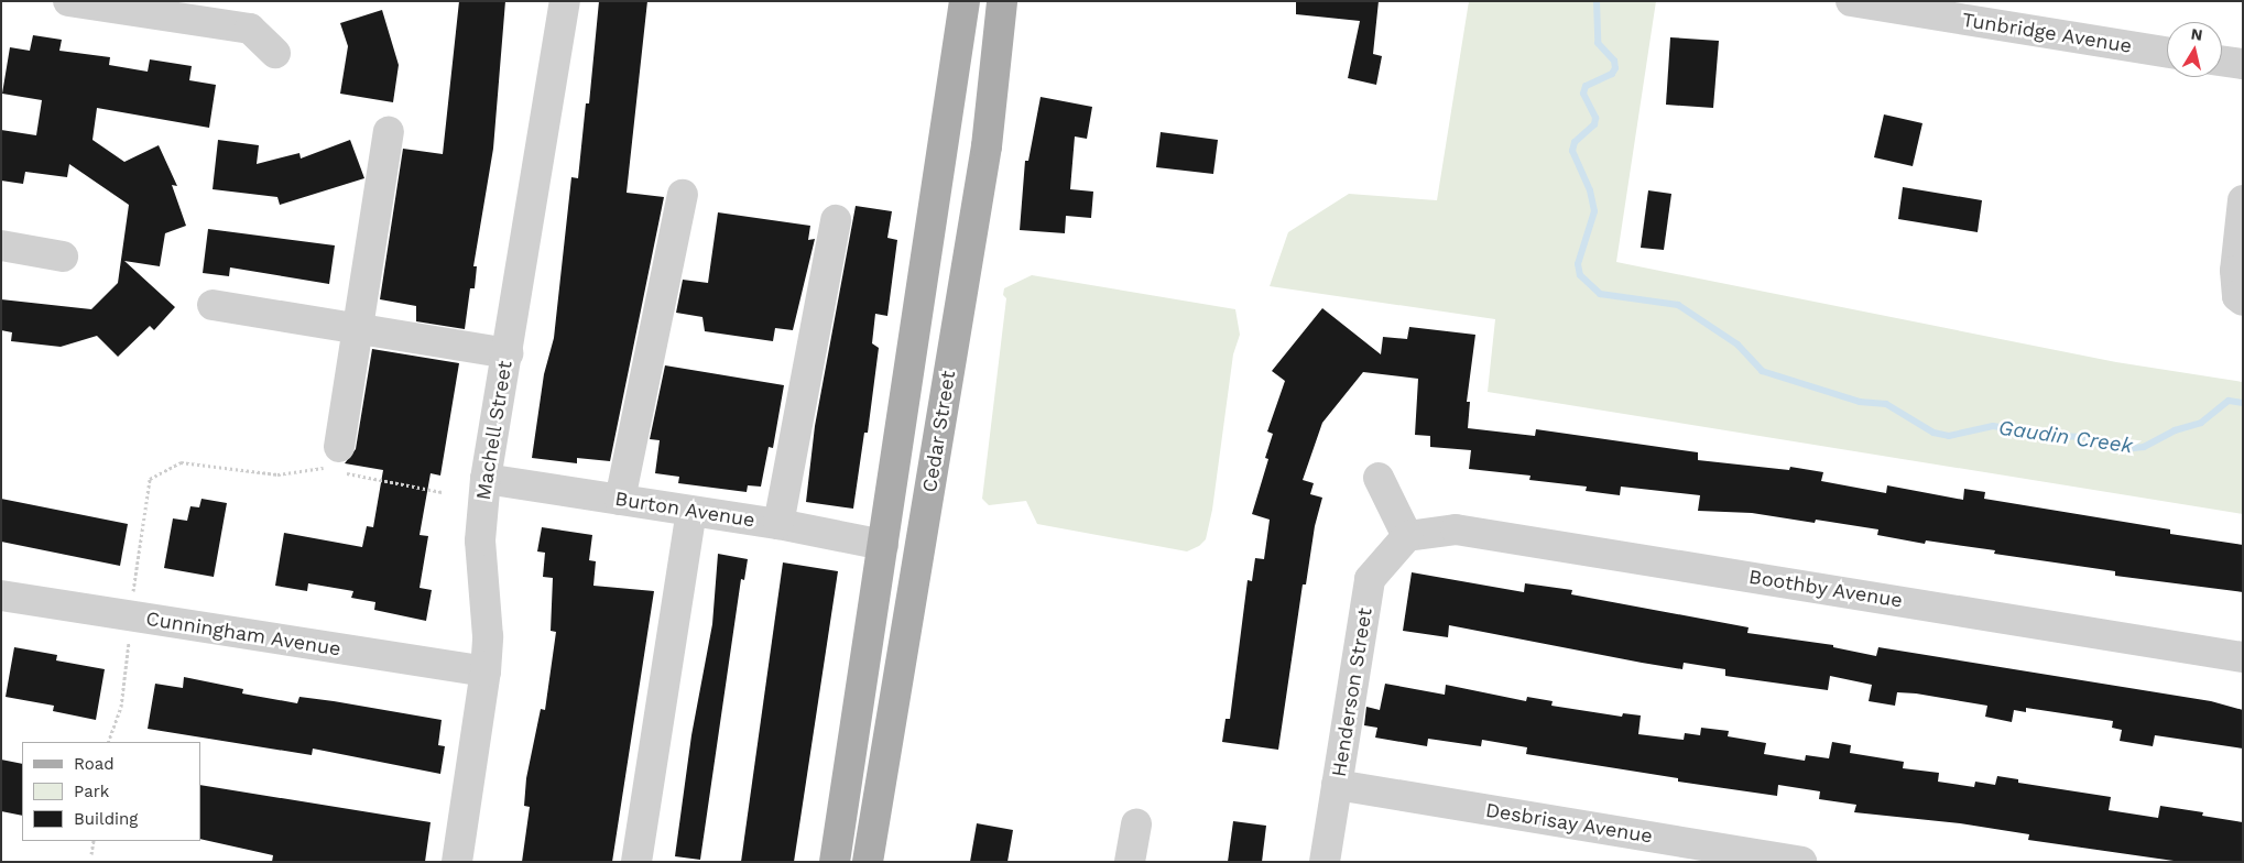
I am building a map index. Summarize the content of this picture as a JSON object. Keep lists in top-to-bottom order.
{
  "streets": {
    "main road": ["Cedar Street"],
    "street": [
      "Tunbridge Avenue",
      "Machell Street",
      "Burton Avenue",
      "Boothby Avenue",
      "Cunningham Avenue",
      "Henderson Street",
      "Desbrisay Avenue"
    ]
  },
  "crossings": [
    ["Machell Street", "Burton Avenue"],
    ["Machell Street", "Cunningham Avenue"],
    ["Cedar Street", "Burton Avenue"],
    ["Boothby Avenue", "Henderson Street"],
    ["Henderson Street", "Desbrisay Avenue"]
  ],
  "water": ["Gaudin Creek"],
  "legend": ["Road", "Park", "Building"],
  "north": "top"
}
